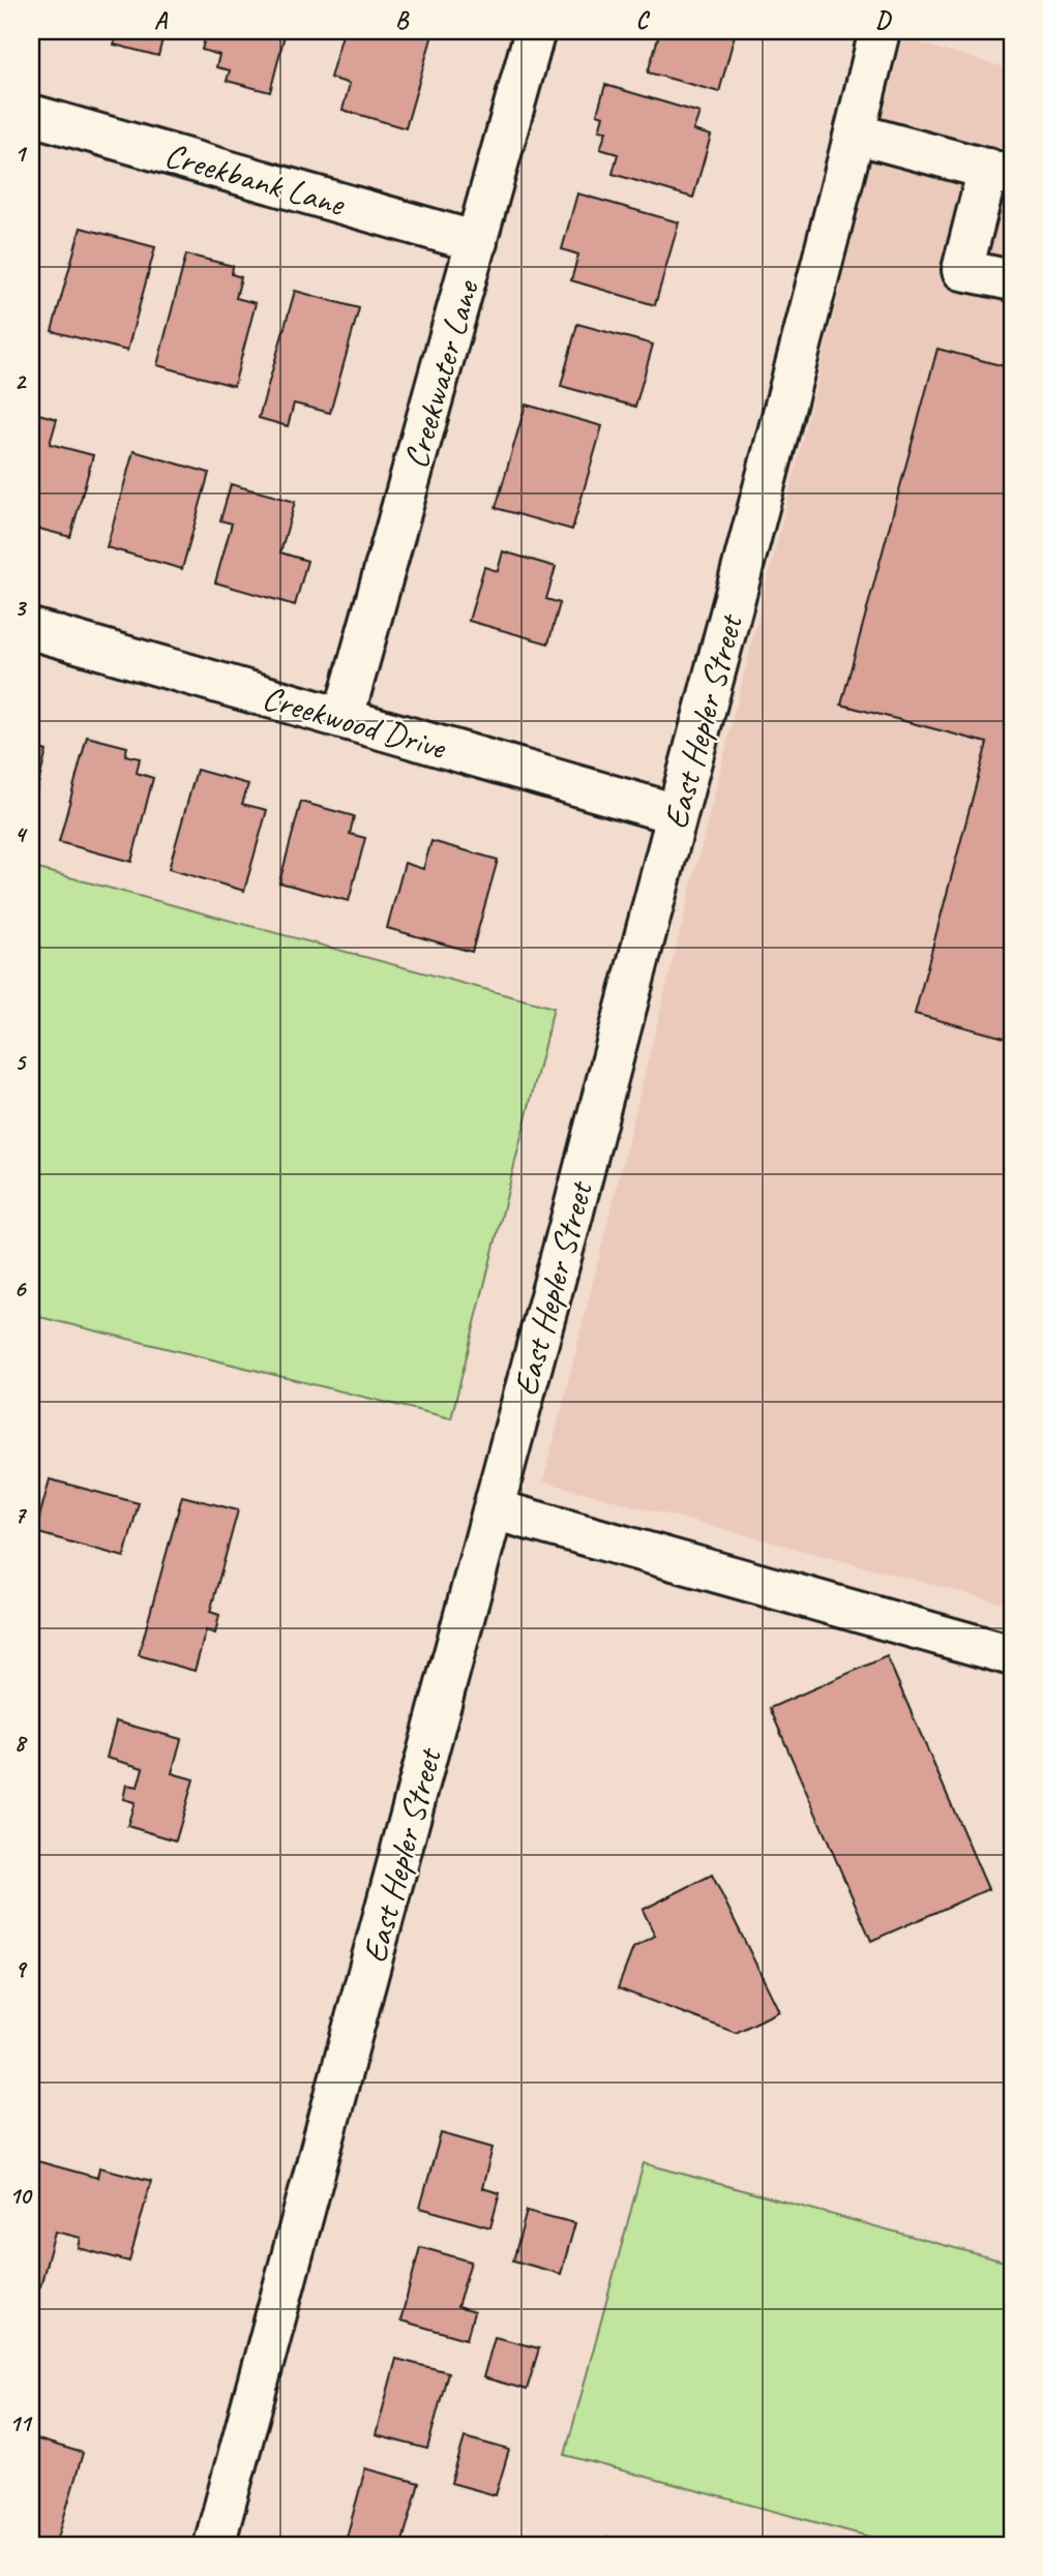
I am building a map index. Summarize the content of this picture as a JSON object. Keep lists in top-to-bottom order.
{
  "streets": {
    "street": [
      "Creekbank Lane",
      "Creekwater Lane",
      "Creekwood Drive",
      "East Hepler Street"
    ]
  },
  "crossings": [
    ["Creekbank Lane", "Creekwater Lane"],
    ["Creekwater Lane", "Creekwood Drive"],
    ["Creekwood Drive", "East Hepler Street"]
  ],
  "grid": {
    "columns": [
      "A",
      "B",
      "C",
      "D"
    ],
    "rows": [
      "1",
      "2",
      "3",
      "4",
      "5",
      "6",
      "7",
      "8",
      "9",
      "10",
      "11"
    ]
  }
}
